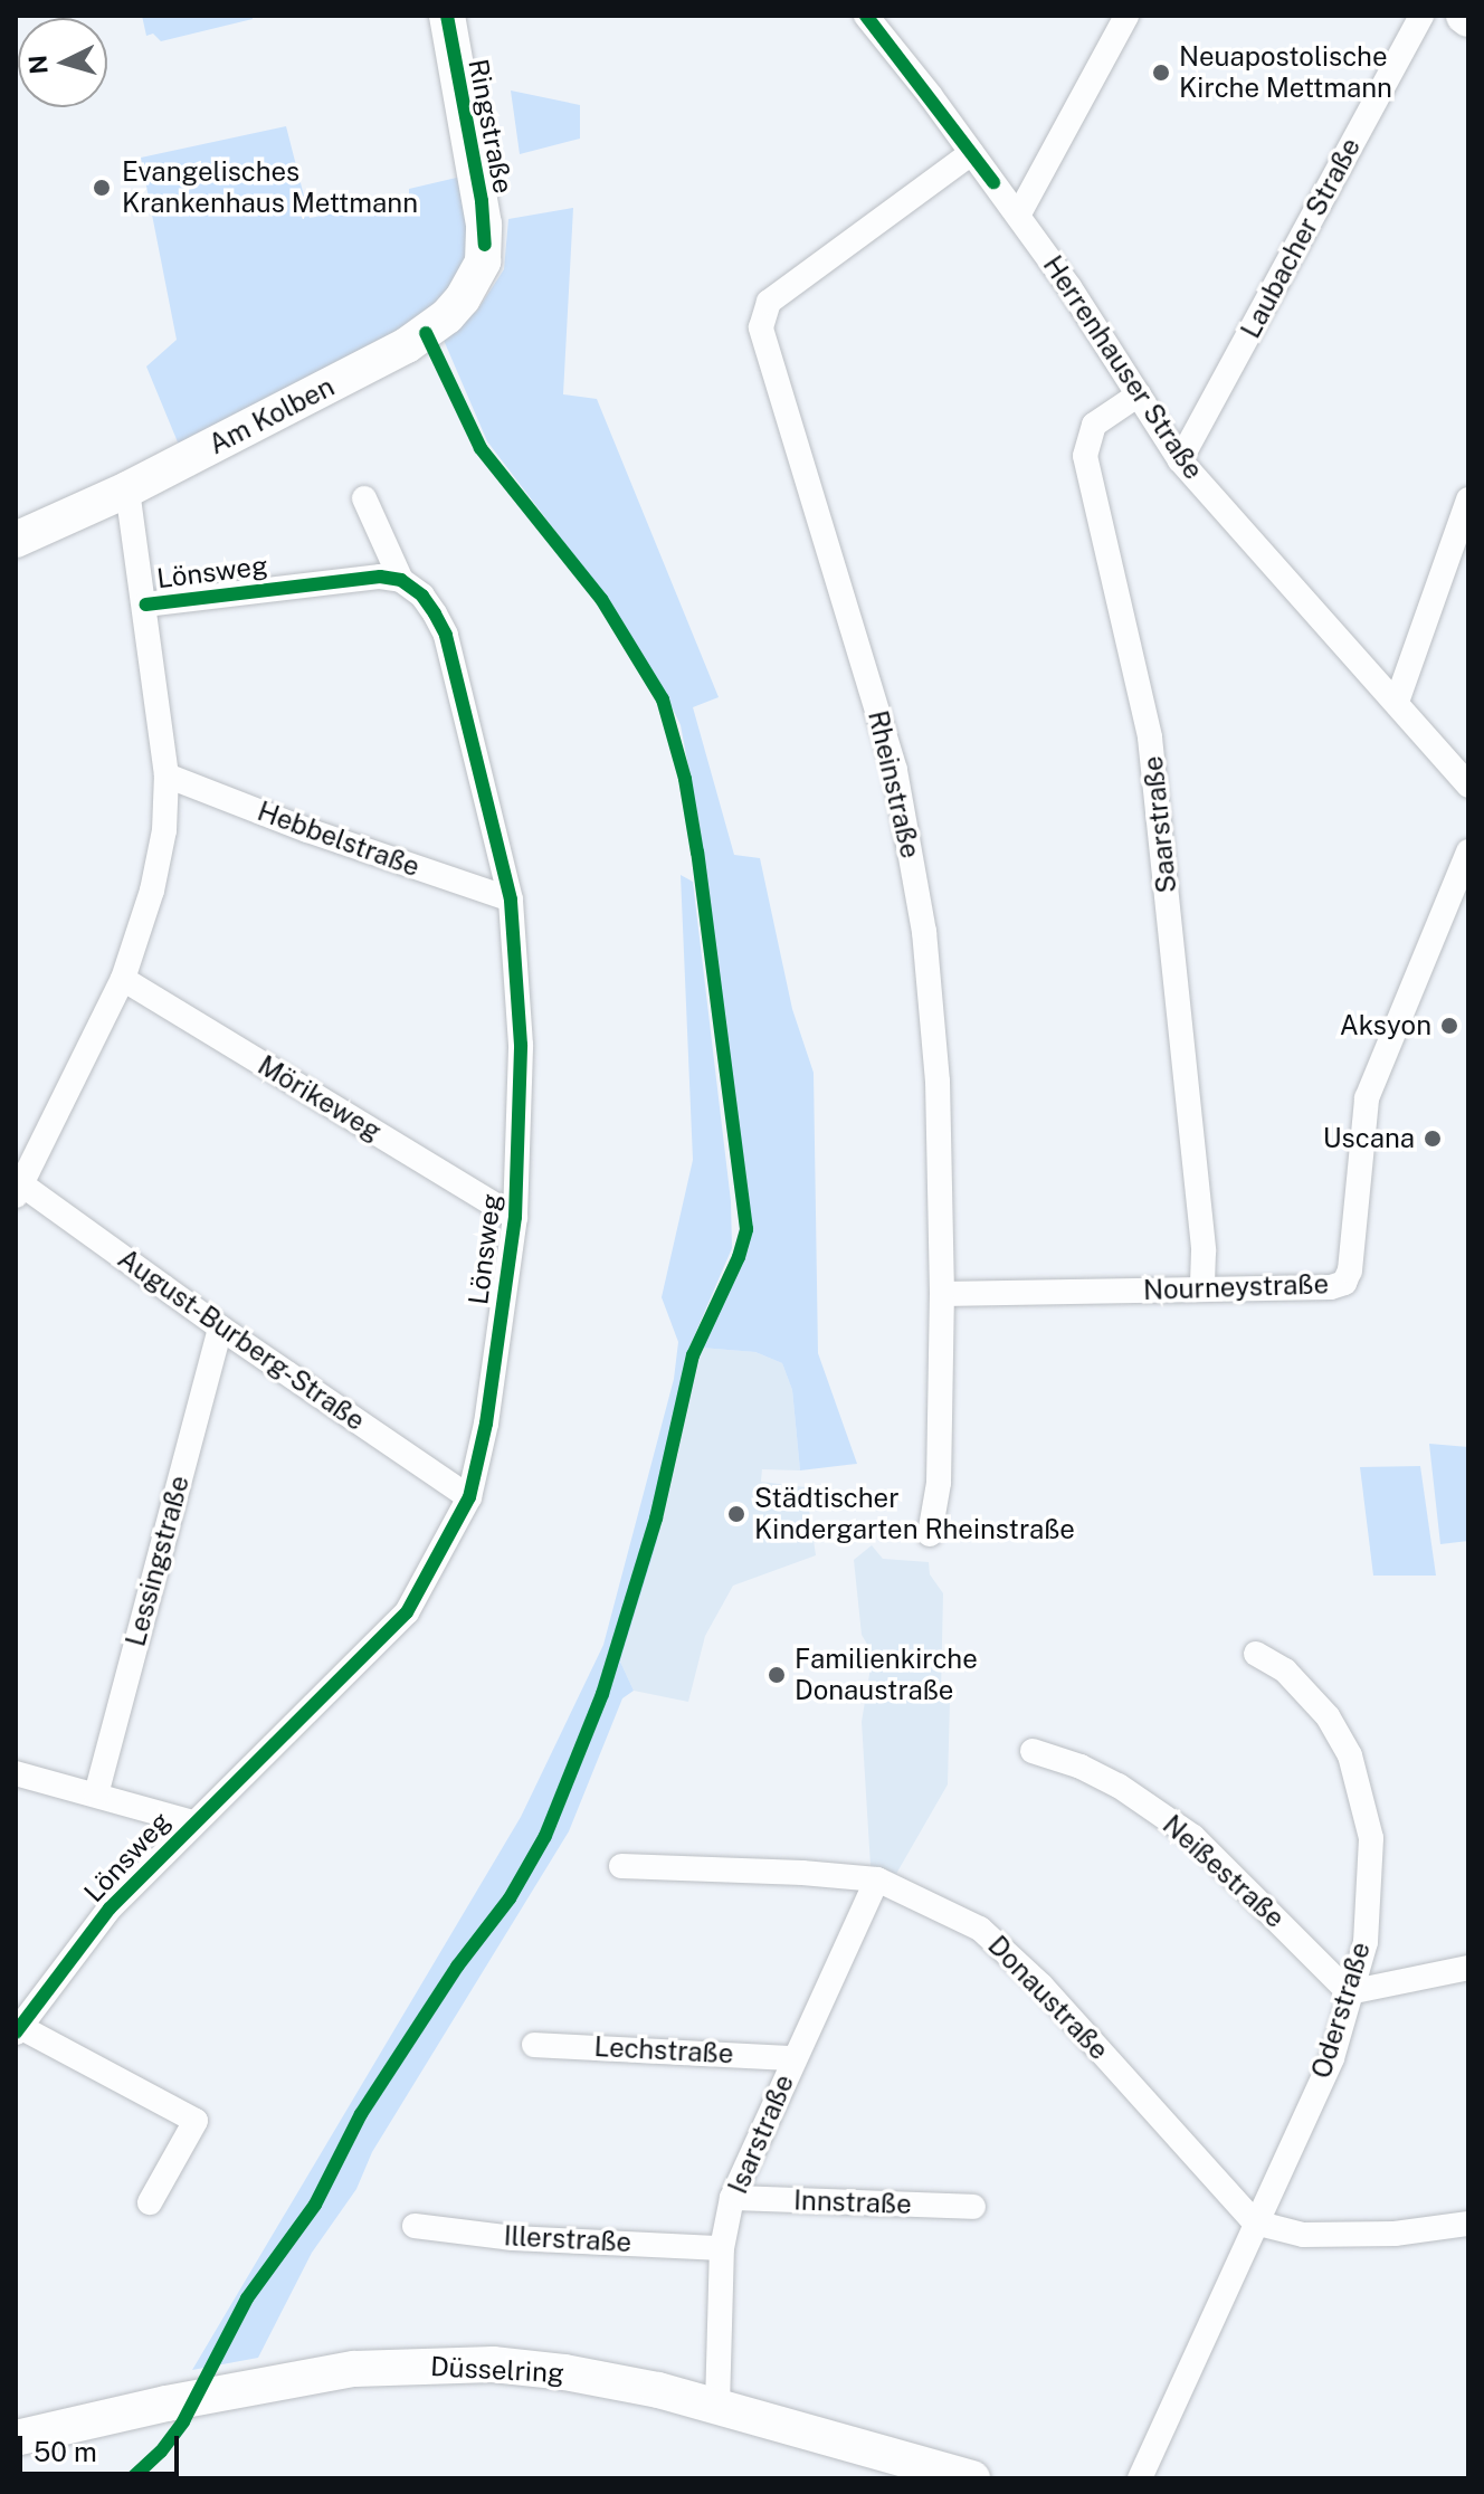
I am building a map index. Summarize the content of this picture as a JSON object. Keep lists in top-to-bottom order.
{
  "streets": {
    "street": [
      "Ringstraße",
      "Laubacher Straße",
      "Herrenhauser Straße",
      "Am Kolben",
      "Lönsweg",
      "Rheinstraße",
      "Saarstraße",
      "Hebbelstraße",
      "Mörikeweg",
      "Nourneystraße",
      "August-Burberg-Straße",
      "Lessingstraße",
      "Neißestraße",
      "Donaustraße",
      "Oderstraße",
      "Lechstraße",
      "Isarstraße",
      "Innstraße",
      "Illerstraße",
      "Düsselring"
    ]
  },
  "crossings": [
    ["Ringstraße", "Am Kolben"],
    ["Laubacher Straße", "Herrenhauser Straße"],
    ["Herrenhauser Straße", "Rheinstraße"],
    ["Herrenhauser Straße", "Saarstraße"],
    ["Am Kolben", "Lönsweg"],
    ["Lönsweg", "Hebbelstraße"],
    ["Lönsweg", "Mörikeweg"],
    ["Lönsweg", "August-Burberg-Straße"],
    ["Rheinstraße", "Nourneystraße"],
    ["Saarstraße", "Nourneystraße"],
    ["August-Burberg-Straße", "Lessingstraße"],
    ["Neißestraße", "Oderstraße"],
    ["Donaustraße", "Oderstraße"],
    ["Donaustraße", "Isarstraße"],
    ["Lechstraße", "Isarstraße"],
    ["Isarstraße", "Innstraße"],
    ["Isarstraße", "Illerstraße"],
    ["Isarstraße", "Düsselring"]
  ],
  "places": [
    "Neuapostolische Kirche Mettmann",
    "Evangelisches Krankenhaus Mettmann",
    "Aksyon",
    "Uscana",
    "Städtischer Kindergarten Rheinstraße",
    "Familienkirche Donaustraße"
  ],
  "scale_bar": "50 m",
  "north": "left"
}
